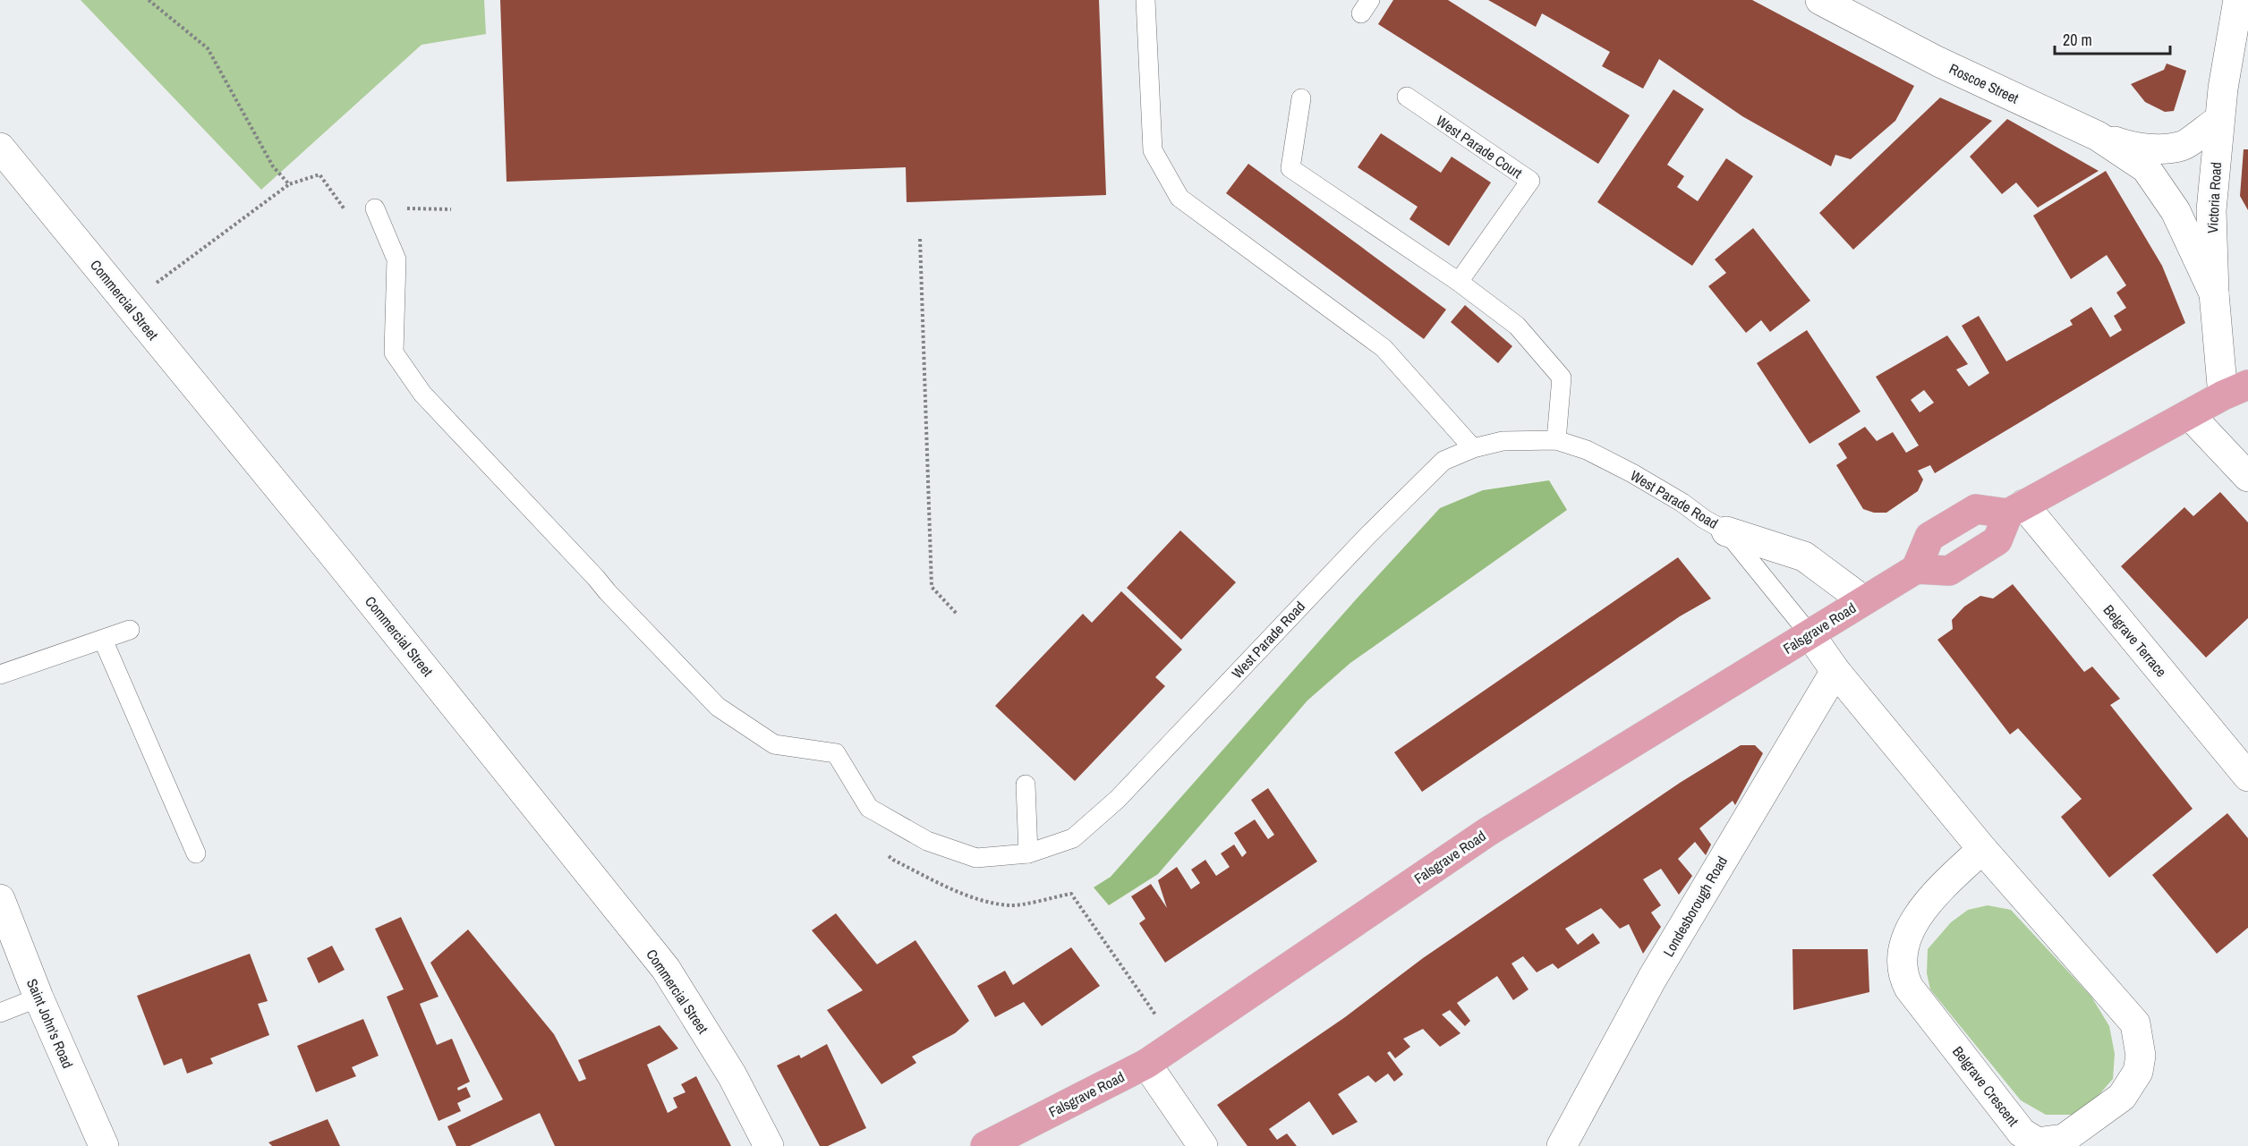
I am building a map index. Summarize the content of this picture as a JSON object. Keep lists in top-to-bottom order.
{
  "streets": {
    "highway": ["Falsgrave Road"],
    "street": [
      "Roscoe Street",
      "Victoria Road",
      "Commercial Street",
      "West Parade Road",
      "Belgrave Terrace",
      "Londesborough Road",
      "Saint John's Road",
      "Belgrave Crescent"
    ],
    "lane": ["West Parade Court"]
  },
  "crossings": [
    ["Roscoe Street", "Victoria Road"],
    ["West Parade Road", "Falsgrave Road"],
    ["West Parade Road", "Belgrave Crescent"],
    ["Falsgrave Road", "Belgrave Crescent"],
    ["Londesborough Road", "Belgrave Crescent"]
  ],
  "scale_bar": "20 m"
}
